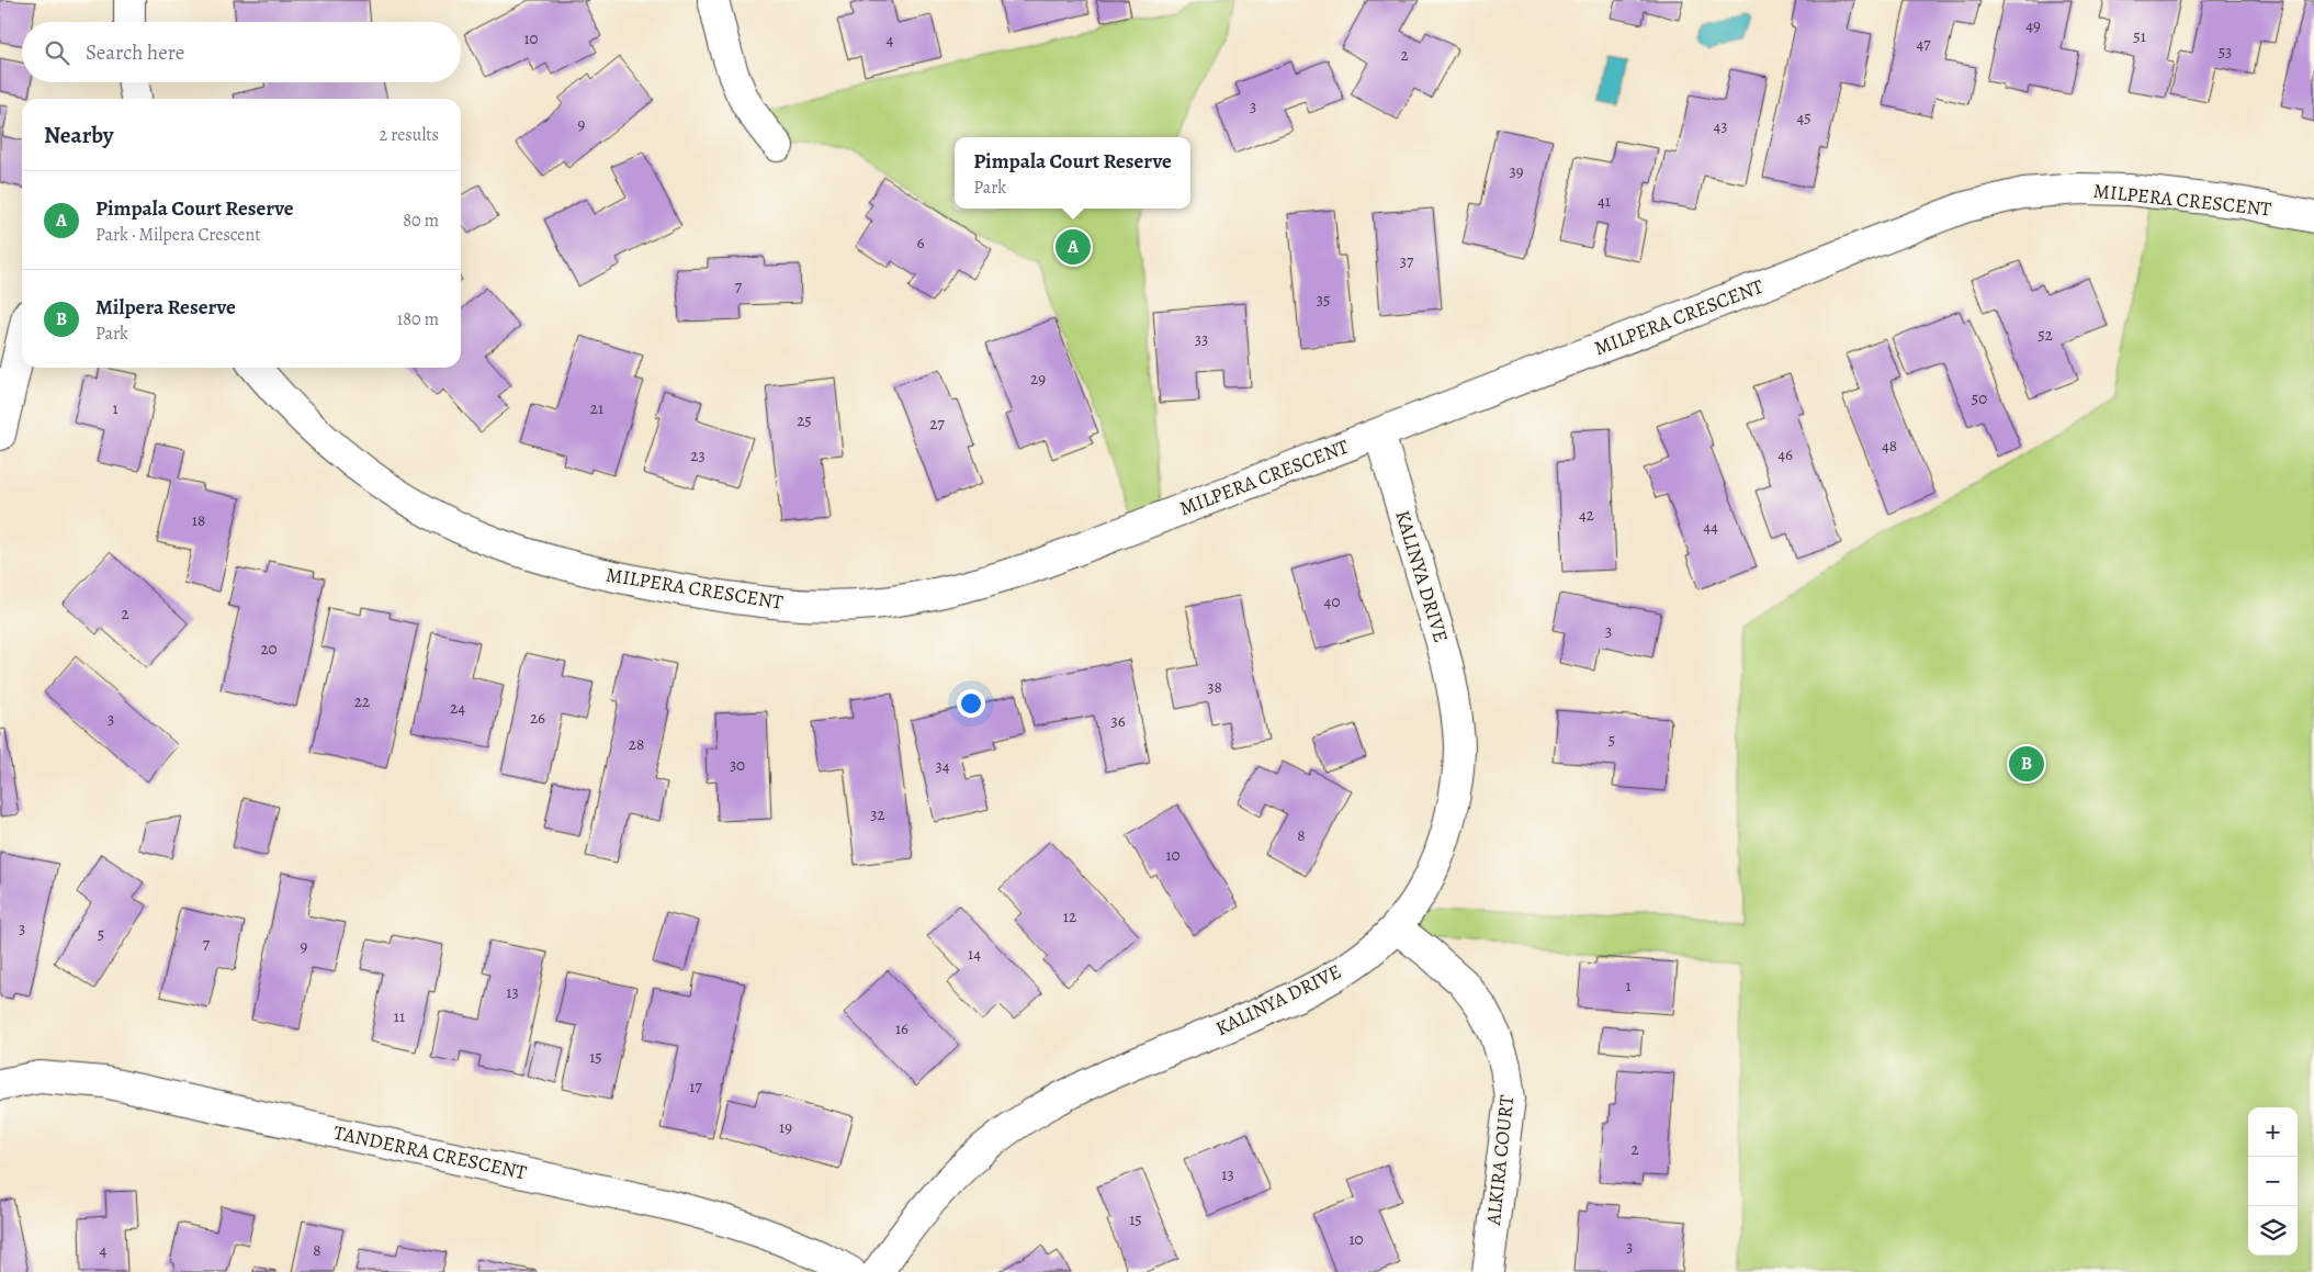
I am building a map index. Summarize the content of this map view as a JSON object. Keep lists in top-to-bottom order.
{
  "streets": {
    "street": [
      "MILPERA CRESCENT",
      "KALINYA DRIVE",
      "TANDERRA CRESCENT",
      "ALKIRA COURT"
    ]
  },
  "crossings": [
    ["MILPERA CRESCENT", "KALINYA DRIVE"],
    ["KALINYA DRIVE", "ALKIRA COURT"]
  ],
  "house_numbers": [
    "49",
    "51",
    "10",
    "4",
    "47",
    "53",
    "2",
    "3",
    "45",
    "9",
    "43",
    "39",
    "41",
    "6",
    "37",
    "7",
    "35",
    "52",
    "33",
    "29",
    "50",
    "1",
    "21",
    "25",
    "27",
    "48",
    "46",
    "23",
    "42",
    "18",
    "44",
    "40",
    "2",
    "3",
    "20",
    "38",
    "22",
    "24",
    "26",
    "3",
    "36",
    "5",
    "28",
    "30",
    "34",
    "32",
    "8",
    "10",
    "12",
    "3",
    "5",
    "7",
    "9",
    "14",
    "1",
    "13",
    "11",
    "16",
    "15",
    "17",
    "19",
    "2",
    "13",
    "15",
    "10",
    "3",
    "4",
    "8"
  ],
  "page": {
    "search": "Search here",
    "heading": ["Nearby", "2 results"],
    "popup": ["Pimpala Court Reserve", "Park"],
    "list": [
      {
        "mark": "A",
        "name": "Pimpala Court Reserve",
        "note": "Park · Milpera Crescent",
        "value": "80 m"
      },
      {
        "mark": "B",
        "name": "Milpera Reserve",
        "note": "Park",
        "value": "180 m"
      }
    ],
    "pins": ["A", "B"],
    "map_buttons": ["+", "−"]
  }
}
